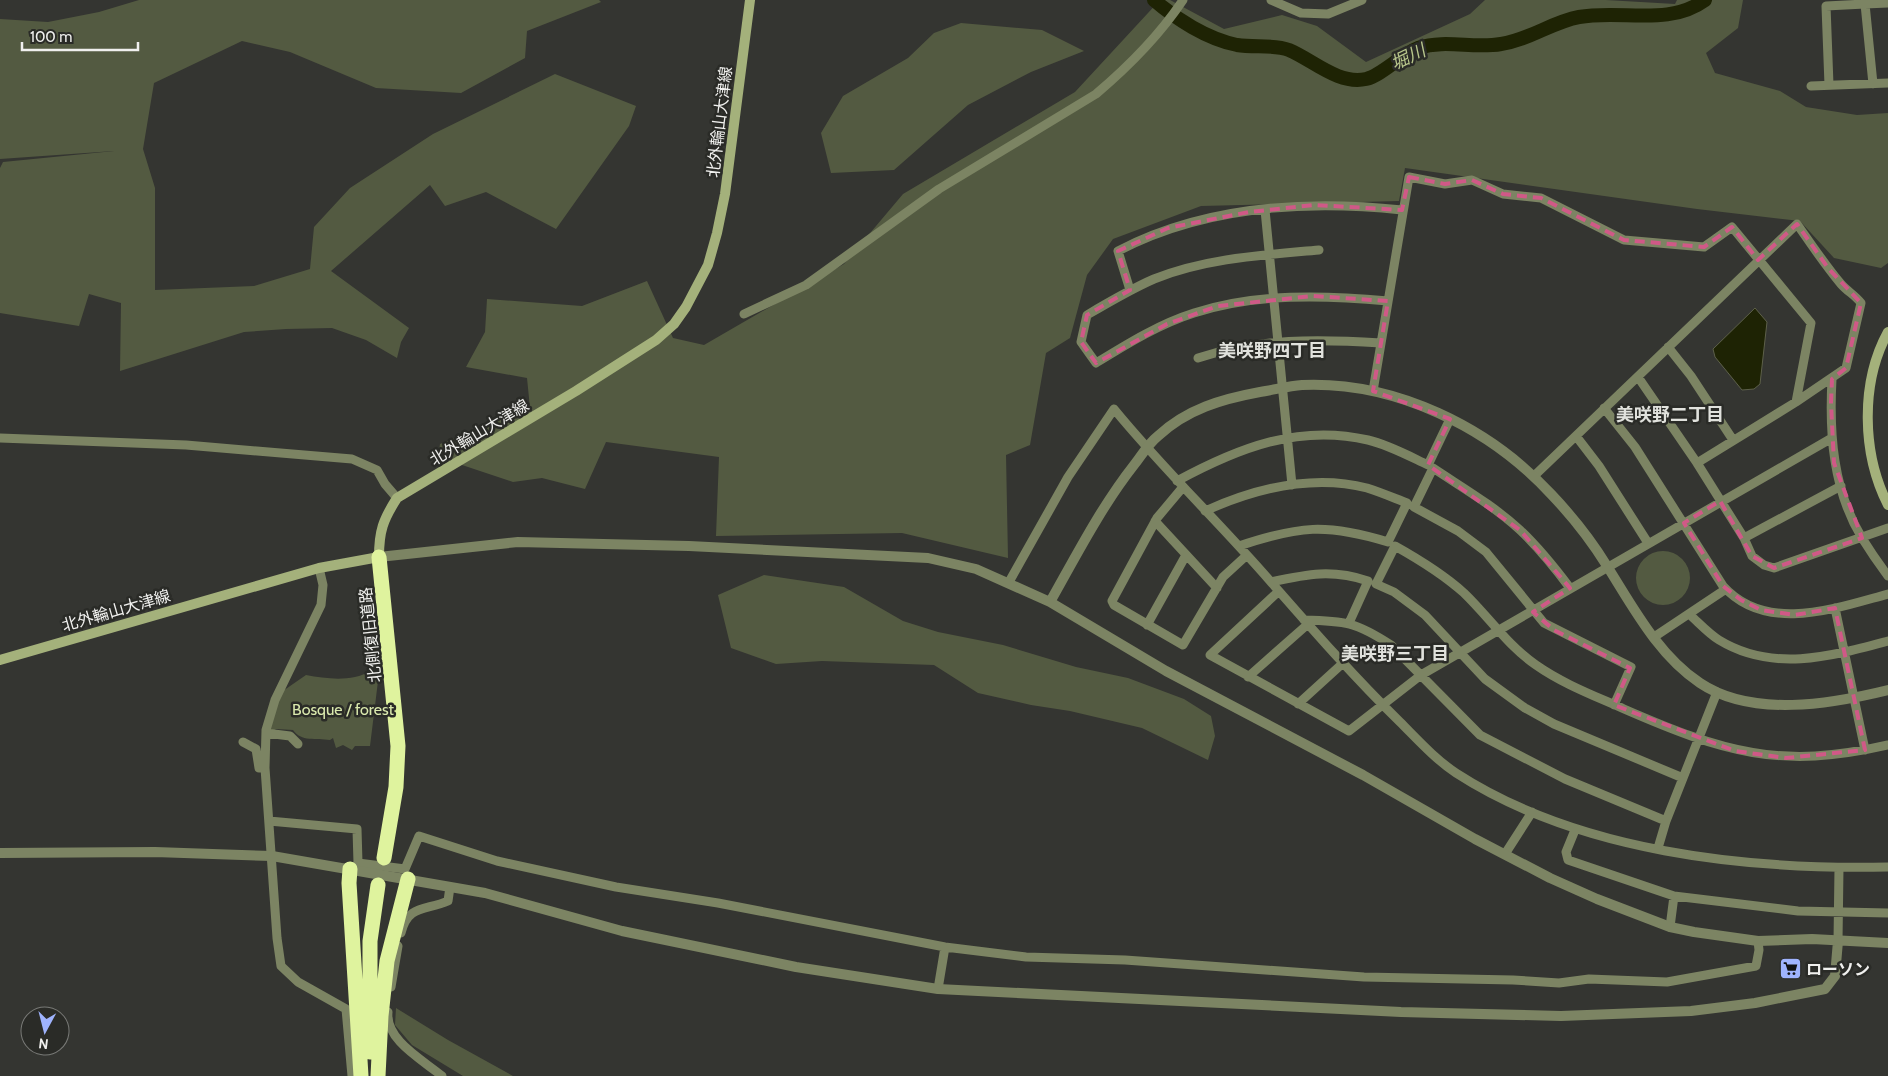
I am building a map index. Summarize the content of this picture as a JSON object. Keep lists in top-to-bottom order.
{
  "streets": {
    "highway": ["北側復旧道路"],
    "main road": ["北外輪山大津線"]
  },
  "crossings": [
    ["北外輪山大津線", "北側復旧道路"]
  ],
  "districts": ["美咲野四丁目", "美咲野二丁目", "美咲野三丁目"],
  "water": ["堀川"],
  "parks": ["Bosque / forest"],
  "places": {
    "supermarket": ["ローソン"]
  },
  "scale_bar": "100 m",
  "north": "bottom"
}
